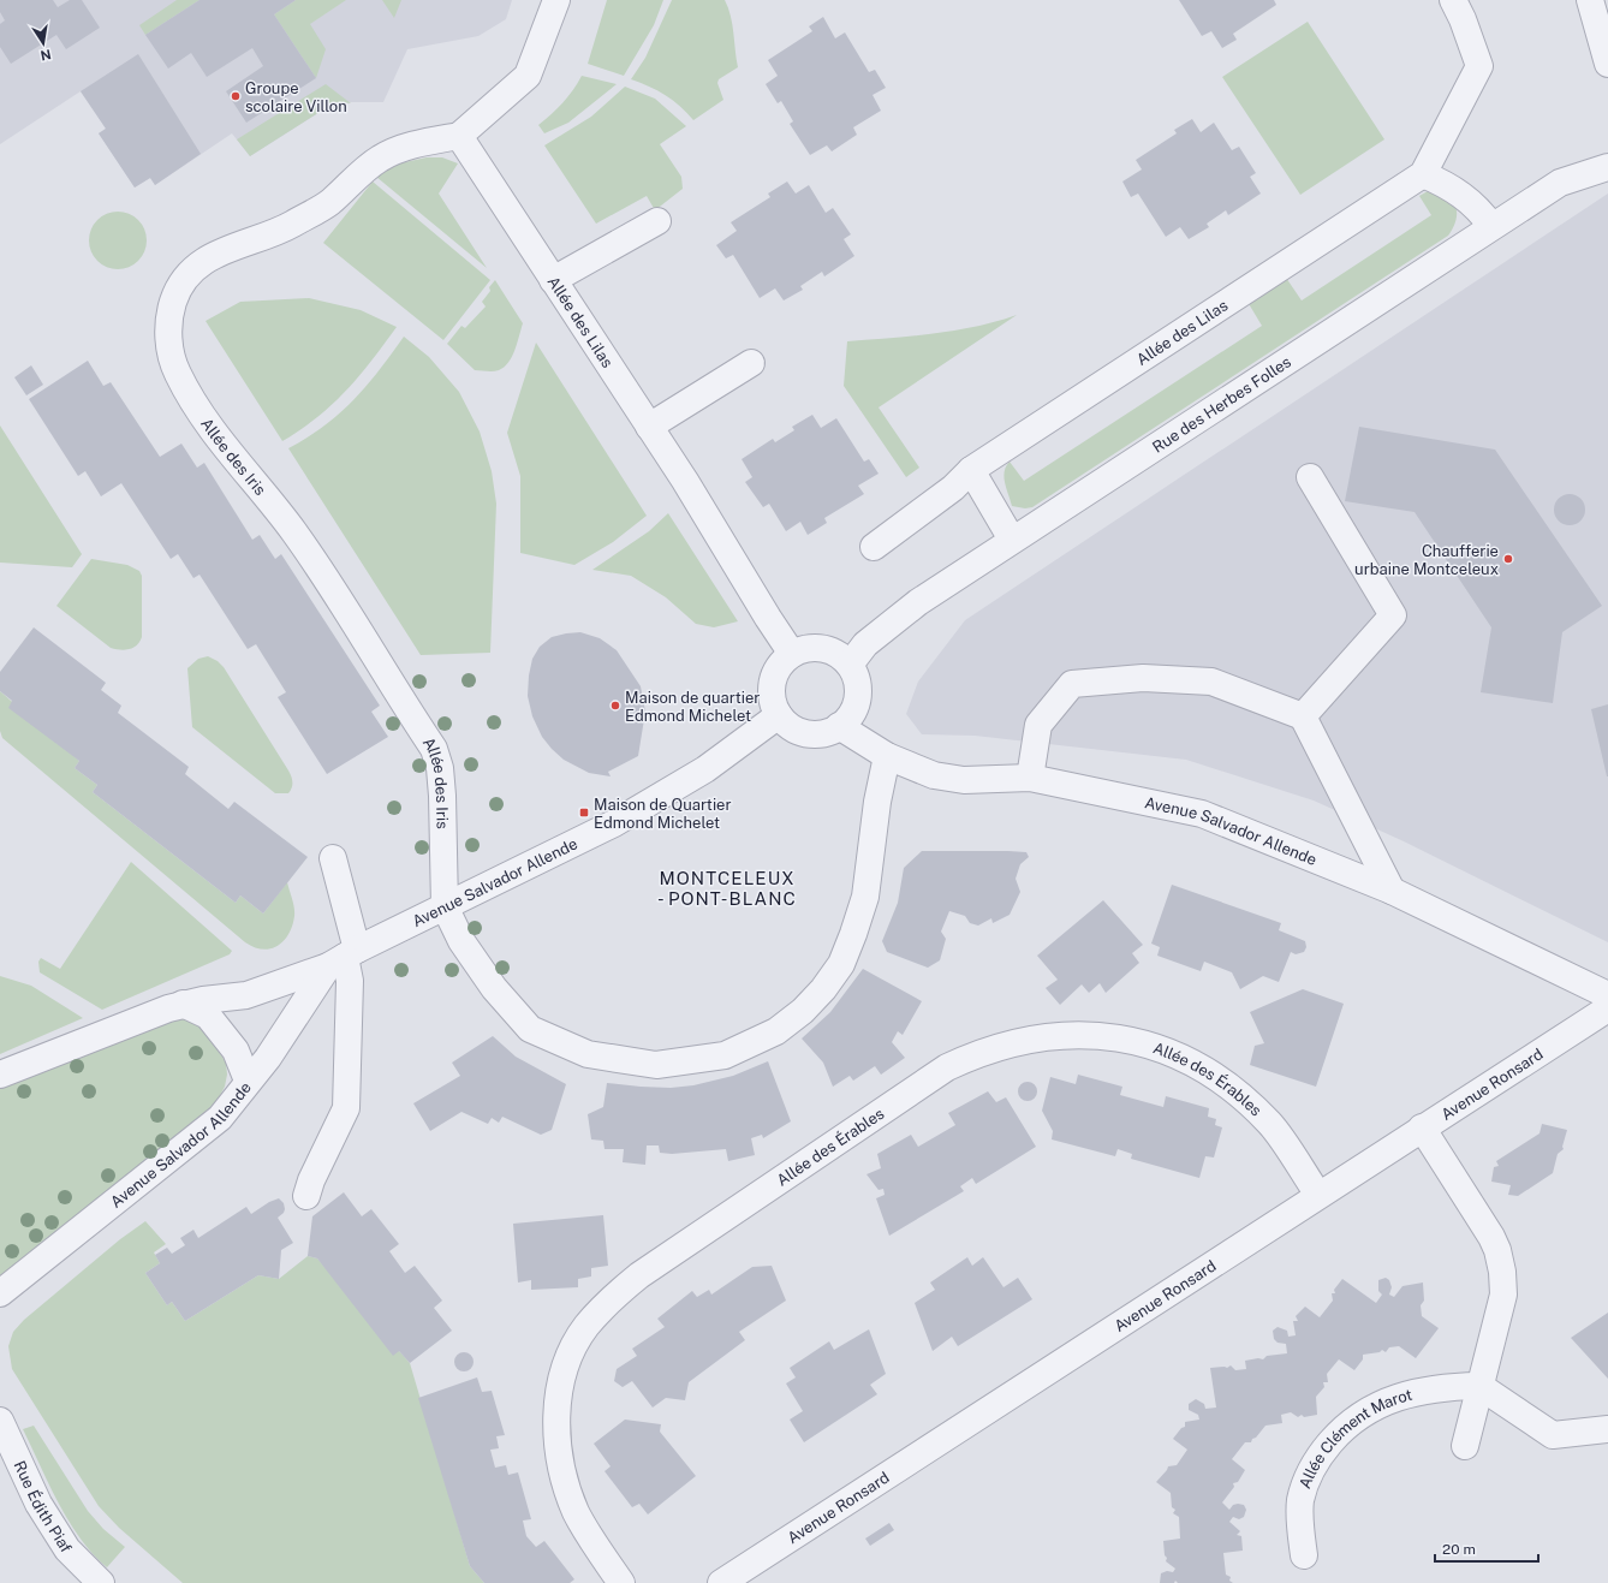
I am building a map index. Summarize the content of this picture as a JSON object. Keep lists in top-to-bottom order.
{
  "streets": {
    "street": [
      "Allée des Lilas",
      "Rue des Herbes Folles",
      "Allée des Iris",
      "Avenue Salvador Allende",
      "Allée des Érables",
      "Avenue Ronsard",
      "Allée Clément Marot",
      "Rue Édith Piaf"
    ]
  },
  "crossings": [
    ["Allée des Lilas", "Rue des Herbes Folles"],
    ["Allée des Lilas", "Allée des Iris"],
    ["Allée des Lilas", "Avenue Salvador Allende"],
    ["Rue des Herbes Folles", "Avenue Salvador Allende"],
    ["Allée des Iris", "Avenue Salvador Allende"],
    ["Allée des Érables", "Avenue Ronsard"]
  ],
  "districts": ["MONTCELEUX - PONT-BLANC"],
  "places": {
    "other": ["Groupe scolaire Villon", "Chaufferie urbaine Montceleux", "Maison de quartier Edmond Michelet"],
    "transit": ["Maison de Quartier Edmond Michelet"]
  },
  "scale_bar": "20 m",
  "north": "bottom"
}
